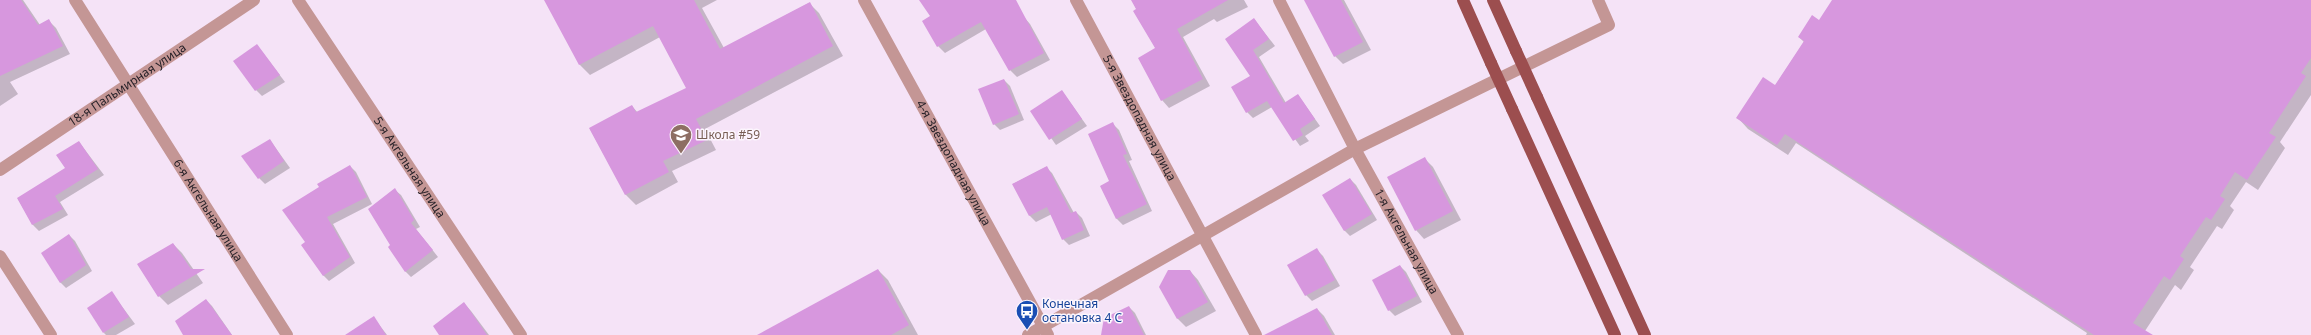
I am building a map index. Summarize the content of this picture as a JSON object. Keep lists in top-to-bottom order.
{
  "streets": {
    "street": [
      "18-я Пальмирная улица",
      "5-я Звездопадная улица",
      "4-я Звездопадная улица",
      "5-я Акгельная улица",
      "6-я Акгельная улица",
      "1-я Акгельная улица"
    ]
  },
  "crossings": [
    ["18-я Пальмирная улица", "6-я Акгельная улица"]
  ],
  "places": {
    "school or university": ["Школа #59"],
    "bus stop": ["Конечная остановка 4 С"]
  }
}
